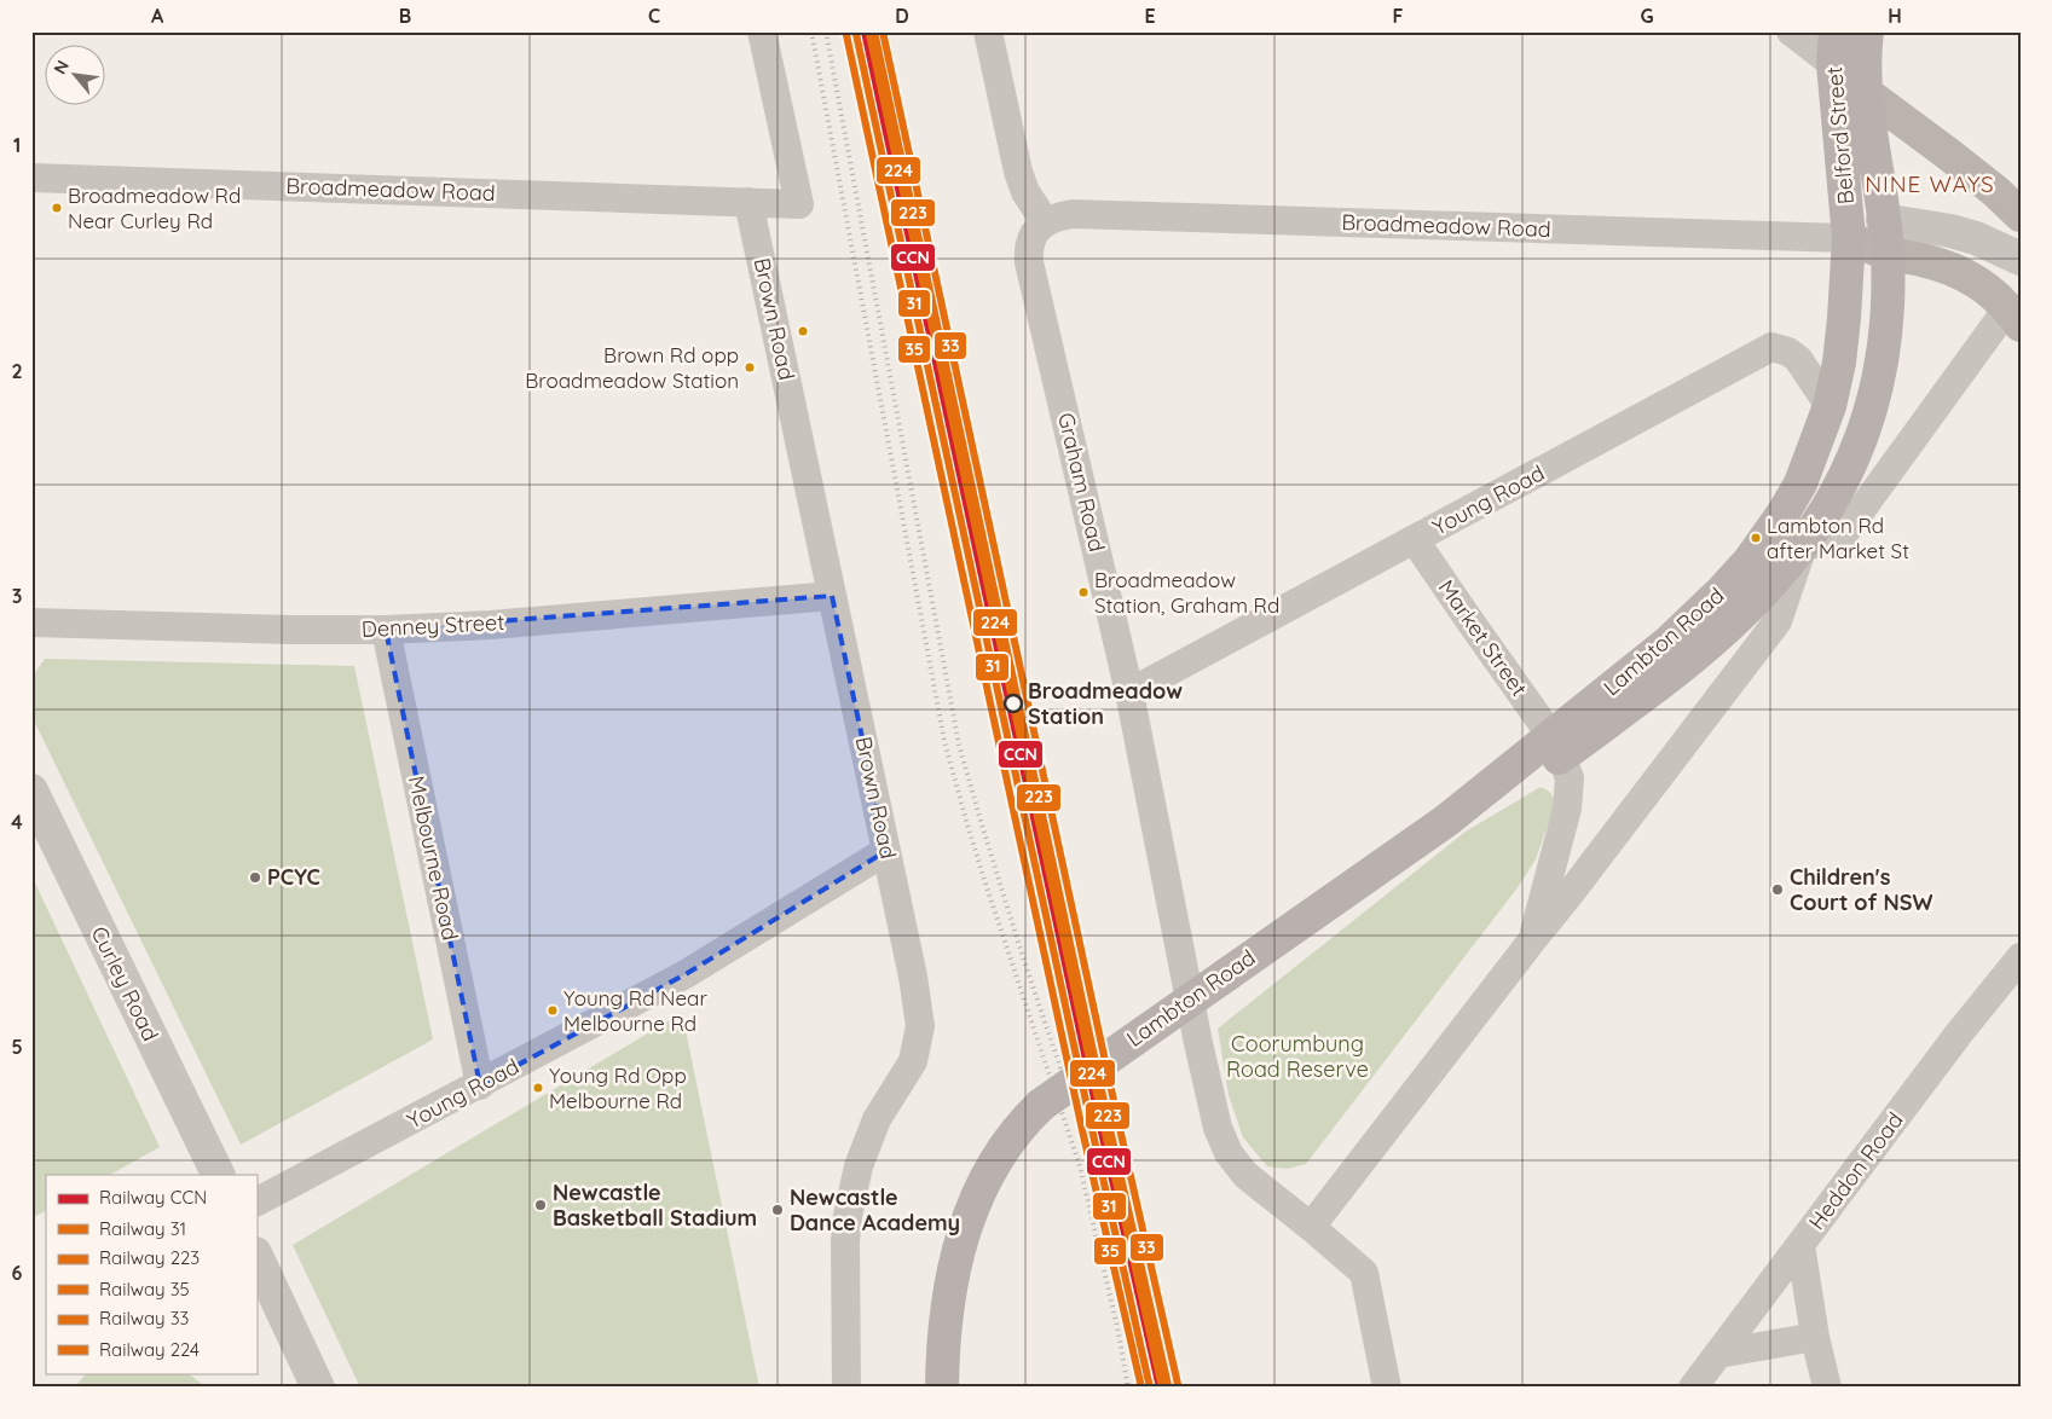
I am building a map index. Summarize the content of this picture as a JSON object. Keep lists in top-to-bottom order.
{
  "streets": {
    "main road": ["Belford Street", "Lambton Road"],
    "street": [
      "Broadmeadow Road",
      "Brown Road",
      "Graham Road",
      "Young Road",
      "Denney Street",
      "Market Street",
      "Melbourne Road",
      "Curley Road",
      "Heddon Road"
    ]
  },
  "crossings": [
    ["Belford Street", "Broadmeadow Road"],
    ["Belford Street", "Lambton Road"],
    ["Broadmeadow Road", "Brown Road"],
    ["Broadmeadow Road", "Graham Road"],
    ["Broadmeadow Road", "Lambton Road"],
    ["Brown Road", "Young Road"],
    ["Brown Road", "Denney Street"],
    ["Graham Road", "Young Road"],
    ["Graham Road", "Lambton Road"],
    ["Young Road", "Market Street"],
    ["Young Road", "Lambton Road"],
    ["Young Road", "Melbourne Road"],
    ["Denney Street", "Melbourne Road"],
    ["Market Street", "Lambton Road"]
  ],
  "districts": ["NINE WAYS"],
  "parks": ["Coorumbung Road Reserve"],
  "places": [
    "Broadmeadow Rd Near Curley Rd",
    "Brown Rd opp Broadmeadow Station",
    "Lambton Rd after Market St",
    "Broadmeadow Station, Graham Rd",
    "Broadmeadow Station",
    "PCYC",
    "Children's Court of NSW",
    "Young Rd Near Melbourne Rd",
    "Young Rd Opp Melbourne Rd",
    "Newcastle Basketball Stadium",
    "Newcastle Dance Academy"
  ],
  "lines": [
    "rail line CCN",
    "rail line 223",
    "rail line 33",
    "rail line 31",
    "rail line 224",
    "rail line 35"
  ],
  "legend": [
    "Railway CCN",
    "Railway 31",
    "Railway 223",
    "Railway 35",
    "Railway 33",
    "Railway 224"
  ],
  "north": "top left",
  "grid": {
    "columns": [
      "A",
      "B",
      "C",
      "D",
      "E",
      "F",
      "G",
      "H"
    ],
    "rows": [
      "1",
      "2",
      "3",
      "4",
      "5",
      "6"
    ]
  }
}
